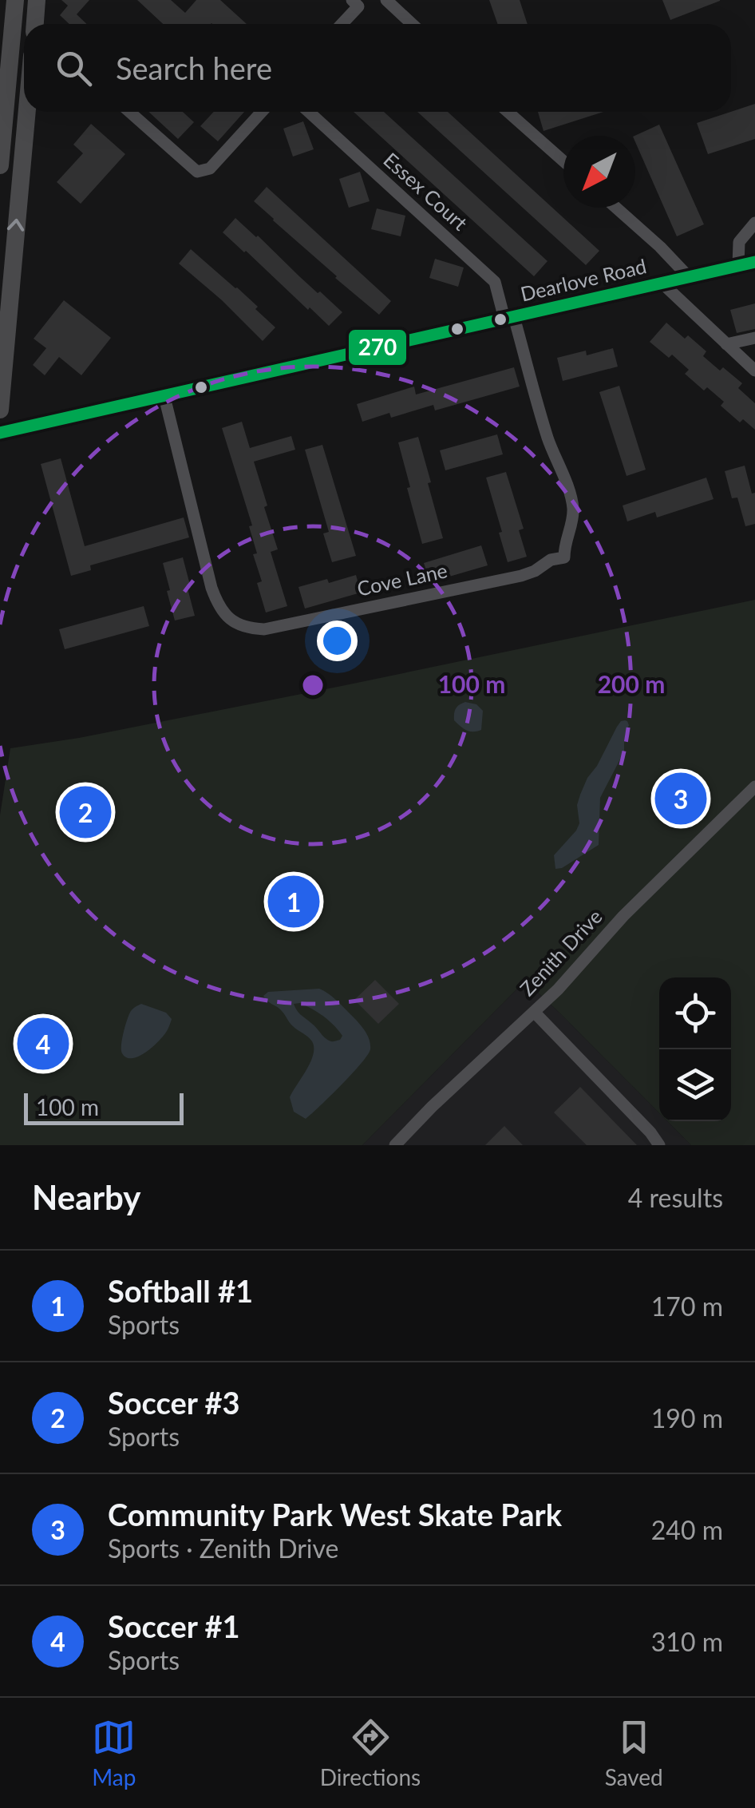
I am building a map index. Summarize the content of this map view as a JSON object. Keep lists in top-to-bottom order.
{
  "streets": {
    "main road": ["Dearlove Road"],
    "street": ["Essex Court", "Cove Lane", "Zenith Drive"]
  },
  "crossings": [
    ["Essex Court", "Dearlove Road"],
    ["Essex Court", "Cove Lane"],
    ["Dearlove Road", "Cove Lane"]
  ],
  "lines": ["transit line 270"],
  "scale_bar": "100 m",
  "north": "bottom left",
  "page": {
    "search": "Search here",
    "pins": [
      "3",
      "2",
      "1",
      "4"
    ],
    "scale": "100 m",
    "heading": ["Nearby", "4 results"],
    "list": [
      {
        "mark": "1",
        "name": "Softball #1",
        "note": "Sports",
        "value": "170 m"
      },
      {
        "mark": "2",
        "name": "Soccer #3",
        "note": "Sports",
        "value": "190 m"
      },
      {
        "mark": "3",
        "name": "Community Park West Skate Park",
        "note": "Sports · Zenith Drive",
        "value": "240 m"
      },
      {
        "mark": "4",
        "name": "Soccer #1",
        "note": "Sports",
        "value": "310 m"
      }
    ],
    "nav": ["Map", "Directions", "Saved"]
  },
  "rings": ["100 m", "200 m"]
}
